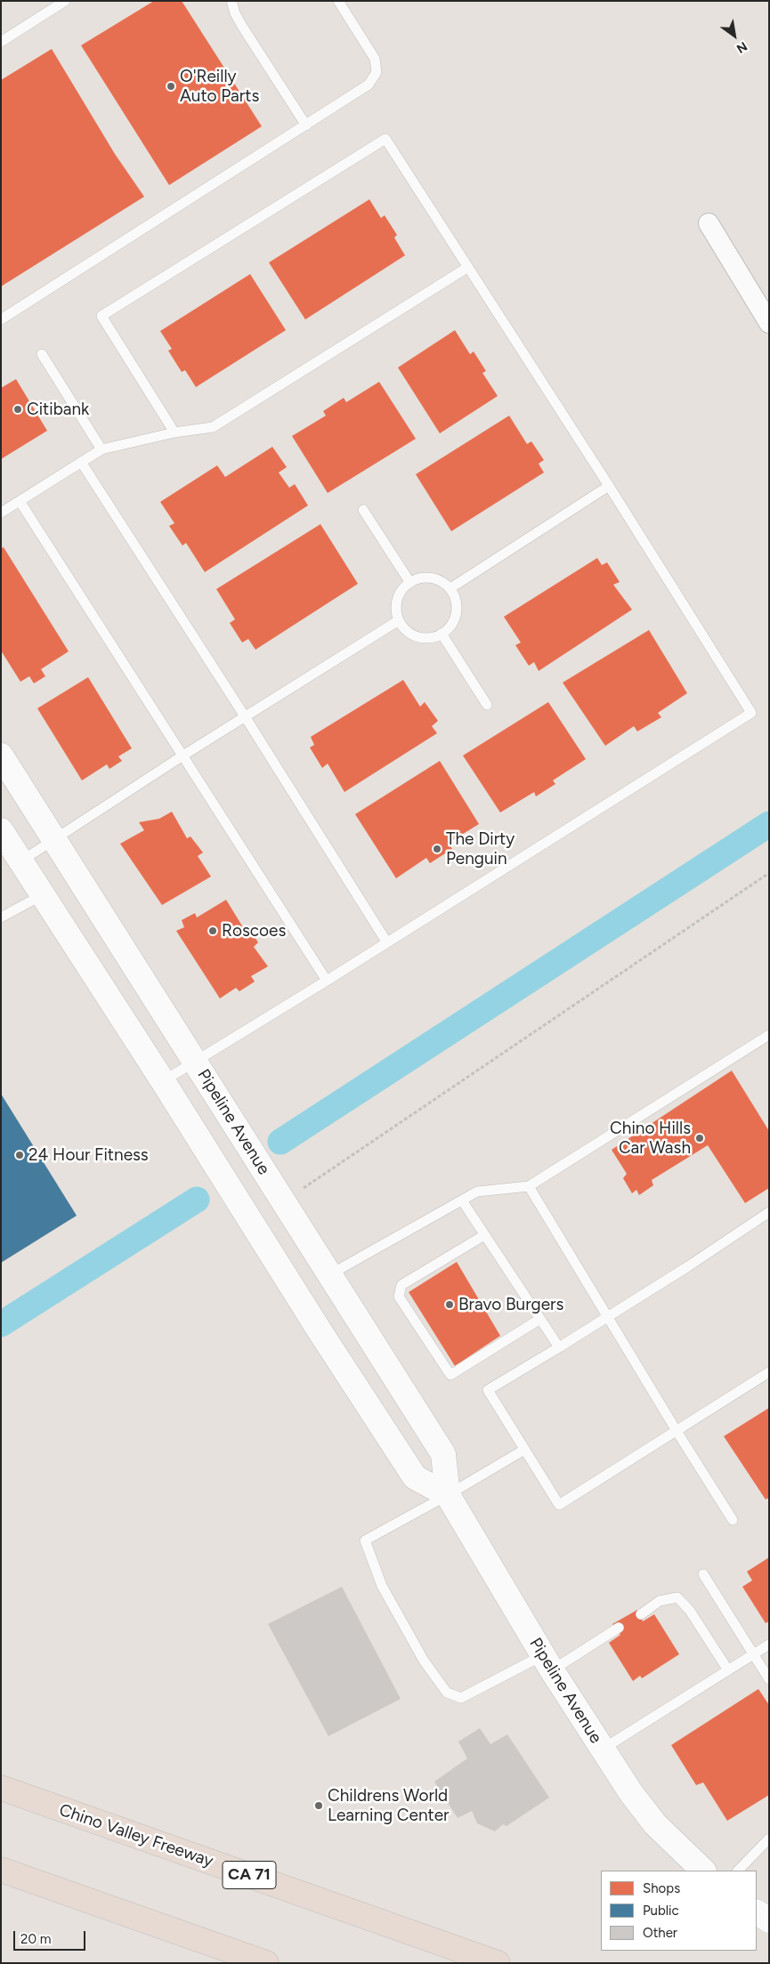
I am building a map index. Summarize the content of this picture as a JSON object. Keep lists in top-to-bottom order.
{
  "streets": {
    "highway": ["Chino Valley Freeway", "CA 71"],
    "main road": ["Pipeline Avenue"]
  },
  "places": [
    "O'Reilly Auto Parts",
    "Citibank",
    "The Dirty Penguin",
    "Roscoes",
    "Chino Hills Car Wash",
    "24 Hour Fitness",
    "Bravo Burgers",
    "Childrens World Learning Center"
  ],
  "legend": ["Shops", "Public", "Other"],
  "scale_bar": "20 m",
  "north": "bottom right"
}
